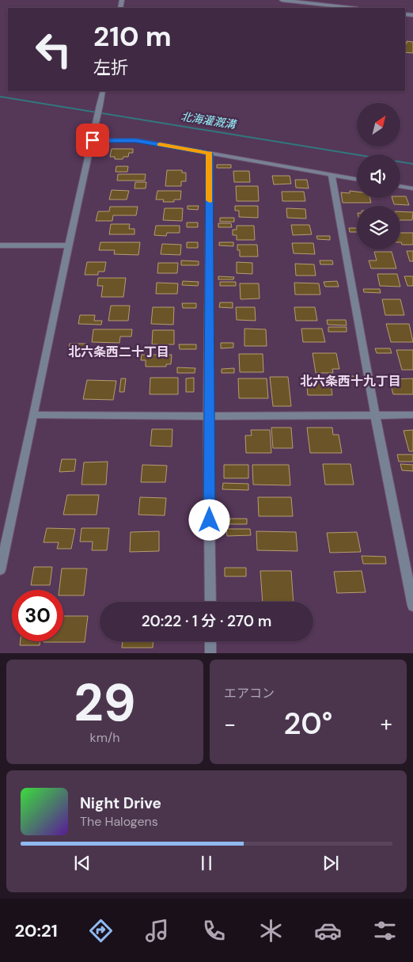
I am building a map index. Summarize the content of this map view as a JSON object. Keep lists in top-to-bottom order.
{
  "districts": ["北六条西二十丁目", "北六条西十九丁目"],
  "water": ["北海灌漑溝"],
  "north": "top right",
  "page": {
    "turn": ["210 m", "左折"],
    "limit": "30",
    "trip": "20:22 · 1 分 · 270 m",
    "tile": [
      ["29", "km/h"],
      "エアコン"
    ],
    "heat": ["−", "20°", "+"],
    "song": ["Night Drive", "The Halogens"],
    "tabs": "20:21"
  }
}
